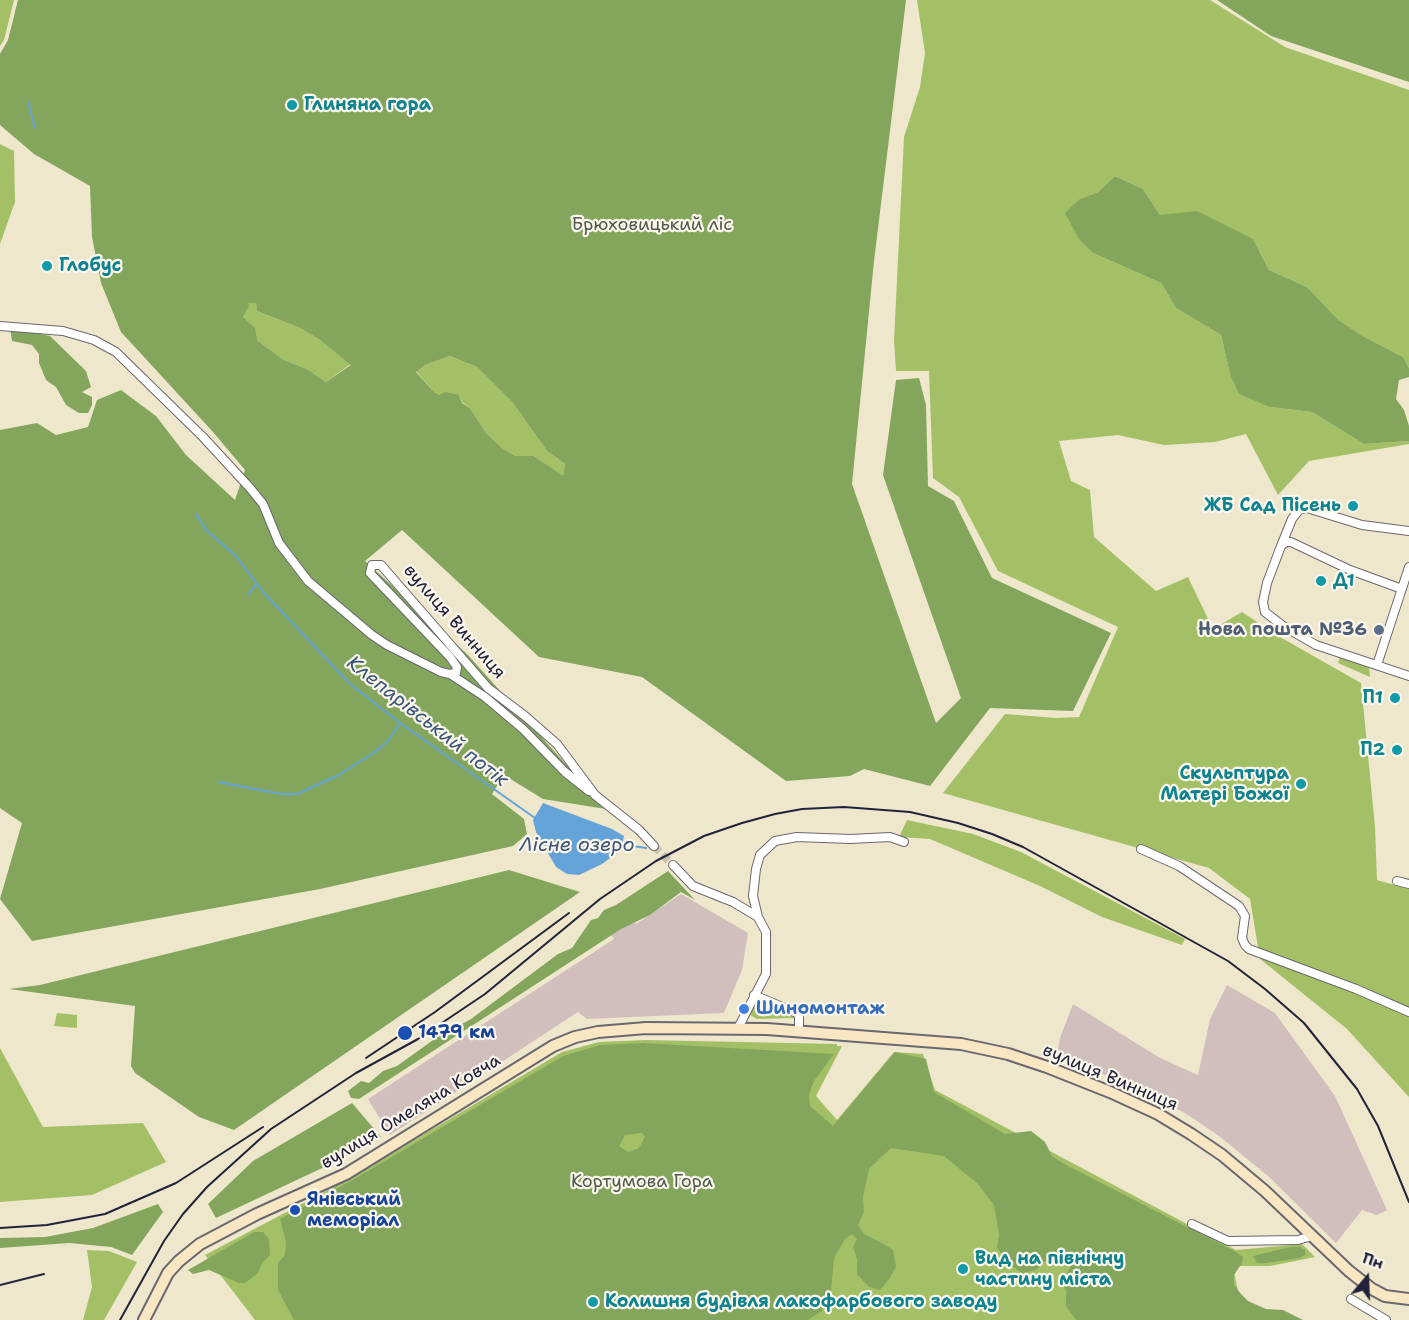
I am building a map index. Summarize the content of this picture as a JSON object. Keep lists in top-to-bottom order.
{
  "streets": {
    "main road": ["вулиця Винниця", "вулиця Омеляна Ковча"]
  },
  "crossings": [
    ["вулиця Винниця", "вулиця Омеляна Ковча"]
  ],
  "water": ["Клепарівський потік", "Лісне озеро"],
  "parks": ["Брюховицький ліс", "Кортумова Гора"],
  "places": [
    "Глиняна гора",
    "Глобус",
    "ЖБ Сад Пісень",
    "Д1",
    "Нова пошта №36",
    "П1",
    "П2",
    "Скульптура Матері Божої",
    "Шиномонтаж",
    "1479 км",
    "Янівський меморіал",
    "Вид на північну частину міста",
    "Колишня будівля лакофарбового заводу"
  ],
  "north": "top"
}
